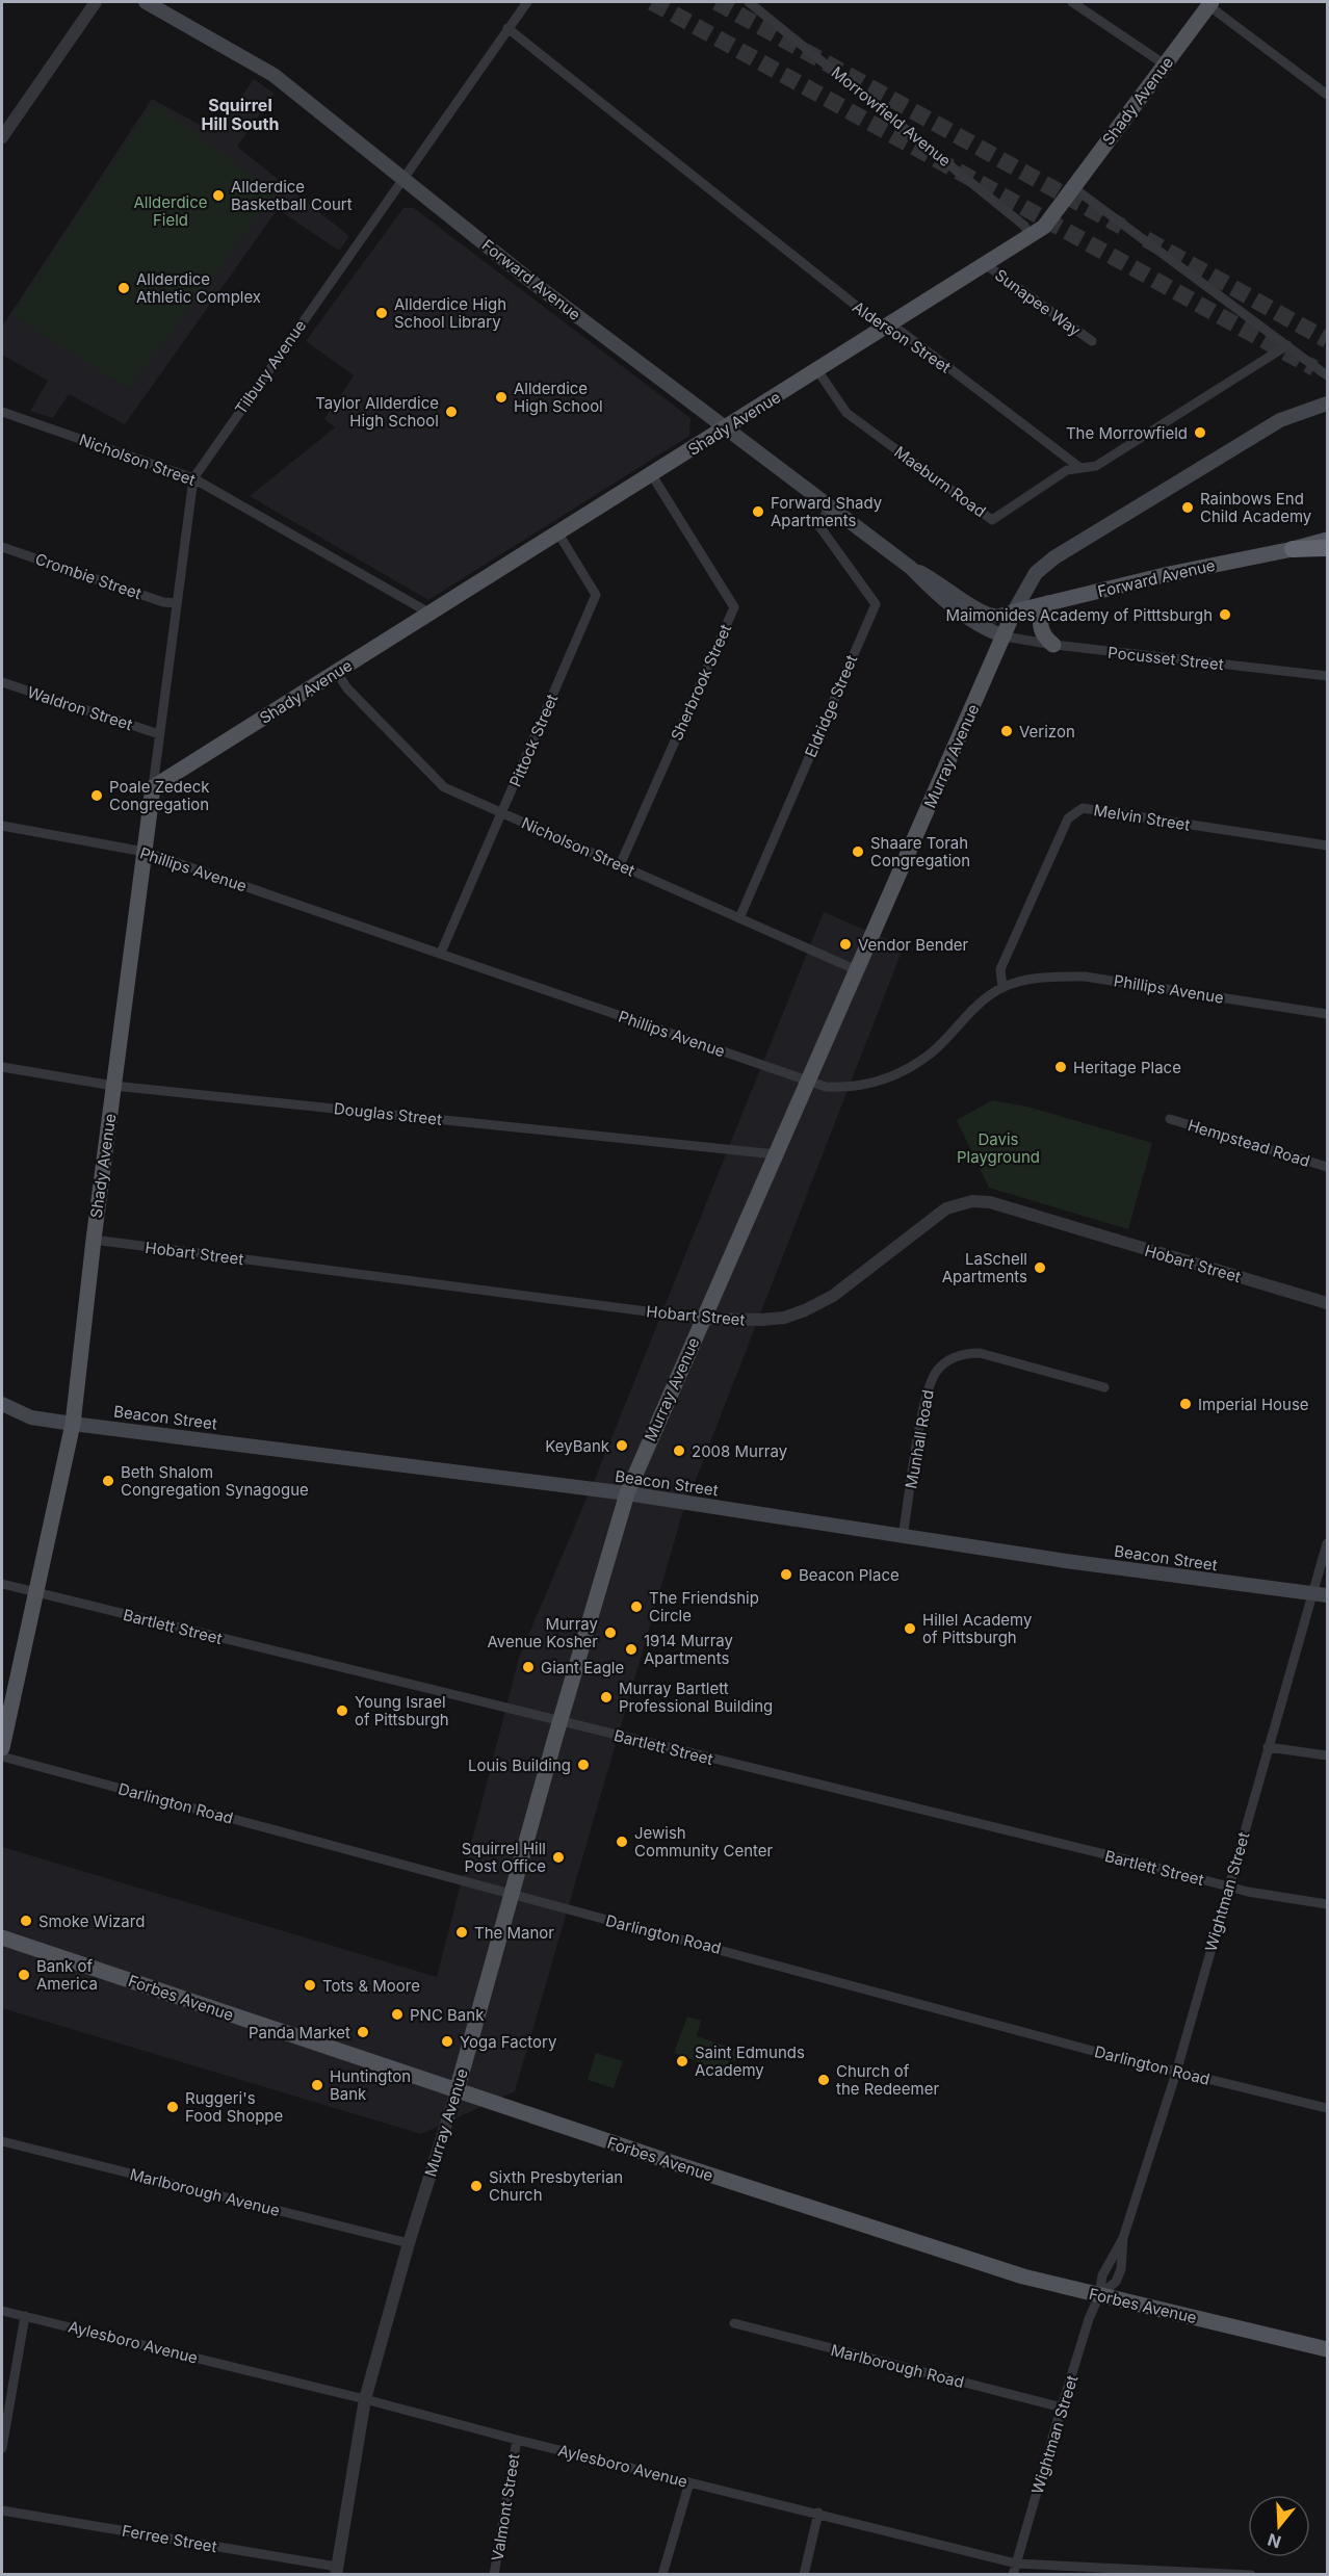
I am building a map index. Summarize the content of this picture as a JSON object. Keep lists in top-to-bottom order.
{
  "streets": {
    "main road": [
      "Shady Avenue",
      "Forward Avenue",
      "Murray Avenue",
      "Beacon Street",
      "Forbes Avenue"
    ],
    "street": [
      "Morrowfield Avenue",
      "Sunapee Way",
      "Alderson Street",
      "Tilbury Avenue",
      "Nicholson Street",
      "Maeburn Road",
      "Crombie Street",
      "Pocusset Street",
      "Sherbrook Street",
      "Eldridge Street",
      "Waldron Street",
      "Pittock Street",
      "Melvin Street",
      "Phillips Avenue",
      "Douglas Street",
      "Hempstead Road",
      "Hobart Street",
      "Munhall Road",
      "Bartlett Street",
      "Darlington Road",
      "Wightman Street",
      "Marlborough Avenue",
      "Aylesboro Avenue",
      "Marlborough Road",
      "Valmont Street",
      "Ferree Street"
    ]
  },
  "crossings": [
    ["Shady Avenue", "Morrowfield Avenue"],
    ["Shady Avenue", "Forward Avenue"],
    ["Shady Avenue", "Sunapee Way"],
    ["Shady Avenue", "Alderson Street"],
    ["Shady Avenue", "Tilbury Avenue"],
    ["Shady Avenue", "Nicholson Street"],
    ["Shady Avenue", "Maeburn Road"],
    ["Shady Avenue", "Sherbrook Street"],
    ["Shady Avenue", "Pittock Street"],
    ["Shady Avenue", "Phillips Avenue"],
    ["Shady Avenue", "Douglas Street"],
    ["Shady Avenue", "Hobart Street"],
    ["Shady Avenue", "Beacon Street"],
    ["Shady Avenue", "Bartlett Street"],
    ["Forward Avenue", "Tilbury Avenue"],
    ["Forward Avenue", "Pocusset Street"],
    ["Forward Avenue", "Eldridge Street"],
    ["Forward Avenue", "Murray Avenue"],
    ["Alderson Street", "Tilbury Avenue"],
    ["Alderson Street", "Maeburn Road"],
    ["Tilbury Avenue", "Nicholson Street"],
    ["Tilbury Avenue", "Crombie Street"],
    ["Tilbury Avenue", "Waldron Street"],
    ["Nicholson Street", "Sherbrook Street"],
    ["Nicholson Street", "Eldridge Street"],
    ["Nicholson Street", "Pittock Street"],
    ["Nicholson Street", "Murray Avenue"],
    ["Pocusset Street", "Murray Avenue"],
    ["Pittock Street", "Phillips Avenue"],
    ["Murray Avenue", "Phillips Avenue"],
    ["Murray Avenue", "Douglas Street"],
    ["Murray Avenue", "Hobart Street"],
    ["Murray Avenue", "Beacon Street"],
    ["Murray Avenue", "Bartlett Street"],
    ["Murray Avenue", "Darlington Road"],
    ["Murray Avenue", "Forbes Avenue"],
    ["Murray Avenue", "Marlborough Avenue"],
    ["Murray Avenue", "Aylesboro Avenue"],
    ["Murray Avenue", "Ferree Street"],
    ["Melvin Street", "Phillips Avenue"],
    ["Beacon Street", "Munhall Road"],
    ["Beacon Street", "Wightman Street"],
    ["Bartlett Street", "Wightman Street"],
    ["Darlington Road", "Wightman Street"],
    ["Wightman Street", "Forbes Avenue"],
    ["Wightman Street", "Aylesboro Avenue"],
    ["Wightman Street", "Marlborough Road"],
    ["Aylesboro Avenue", "Valmont Street"]
  ],
  "districts": ["Squirrel Hill South"],
  "parks": ["Allderdice Field", "Davis Playground"],
  "places": [
    "Allderdice Basketball Court",
    "Allderdice Athletic Complex",
    "Allderdice High School Library",
    "Allderdice High School",
    "Taylor Allderdice High School",
    "The Morrowfield",
    "Rainbows End Child Academy",
    "Forward Shady Apartments",
    "Maimonides Academy of Pitttsburgh",
    "Verizon",
    "Poale Zedeck Congregation",
    "Shaare Torah Congregation",
    "Vendor Bender",
    "Heritage Place",
    "LaSchell Apartments",
    "Imperial House",
    "KeyBank",
    "2008 Murray",
    "Beth Shalom Congregation Synagogue",
    "Beacon Place",
    "The Friendship Circle",
    "Hillel Academy of Pittsburgh",
    "Murray Avenue Kosher",
    "1914 Murray Apartments",
    "Giant Eagle",
    "Murray Bartlett Professional Building",
    "Young Israel of Pittsburgh",
    "Louis Building",
    "Jewish Community Center",
    "Squirrel Hill Post Office",
    "Smoke Wizard",
    "The Manor",
    "Bank of America",
    "Tots & Moore",
    "PNC Bank",
    "Panda Market",
    "Yoga Factory",
    "Saint Edmunds Academy",
    "Church of the Redeemer",
    "Huntington Bank",
    "Ruggeri's Food Shoppe",
    "Sixth Presbyterian Church"
  ],
  "north": "bottom"
}
